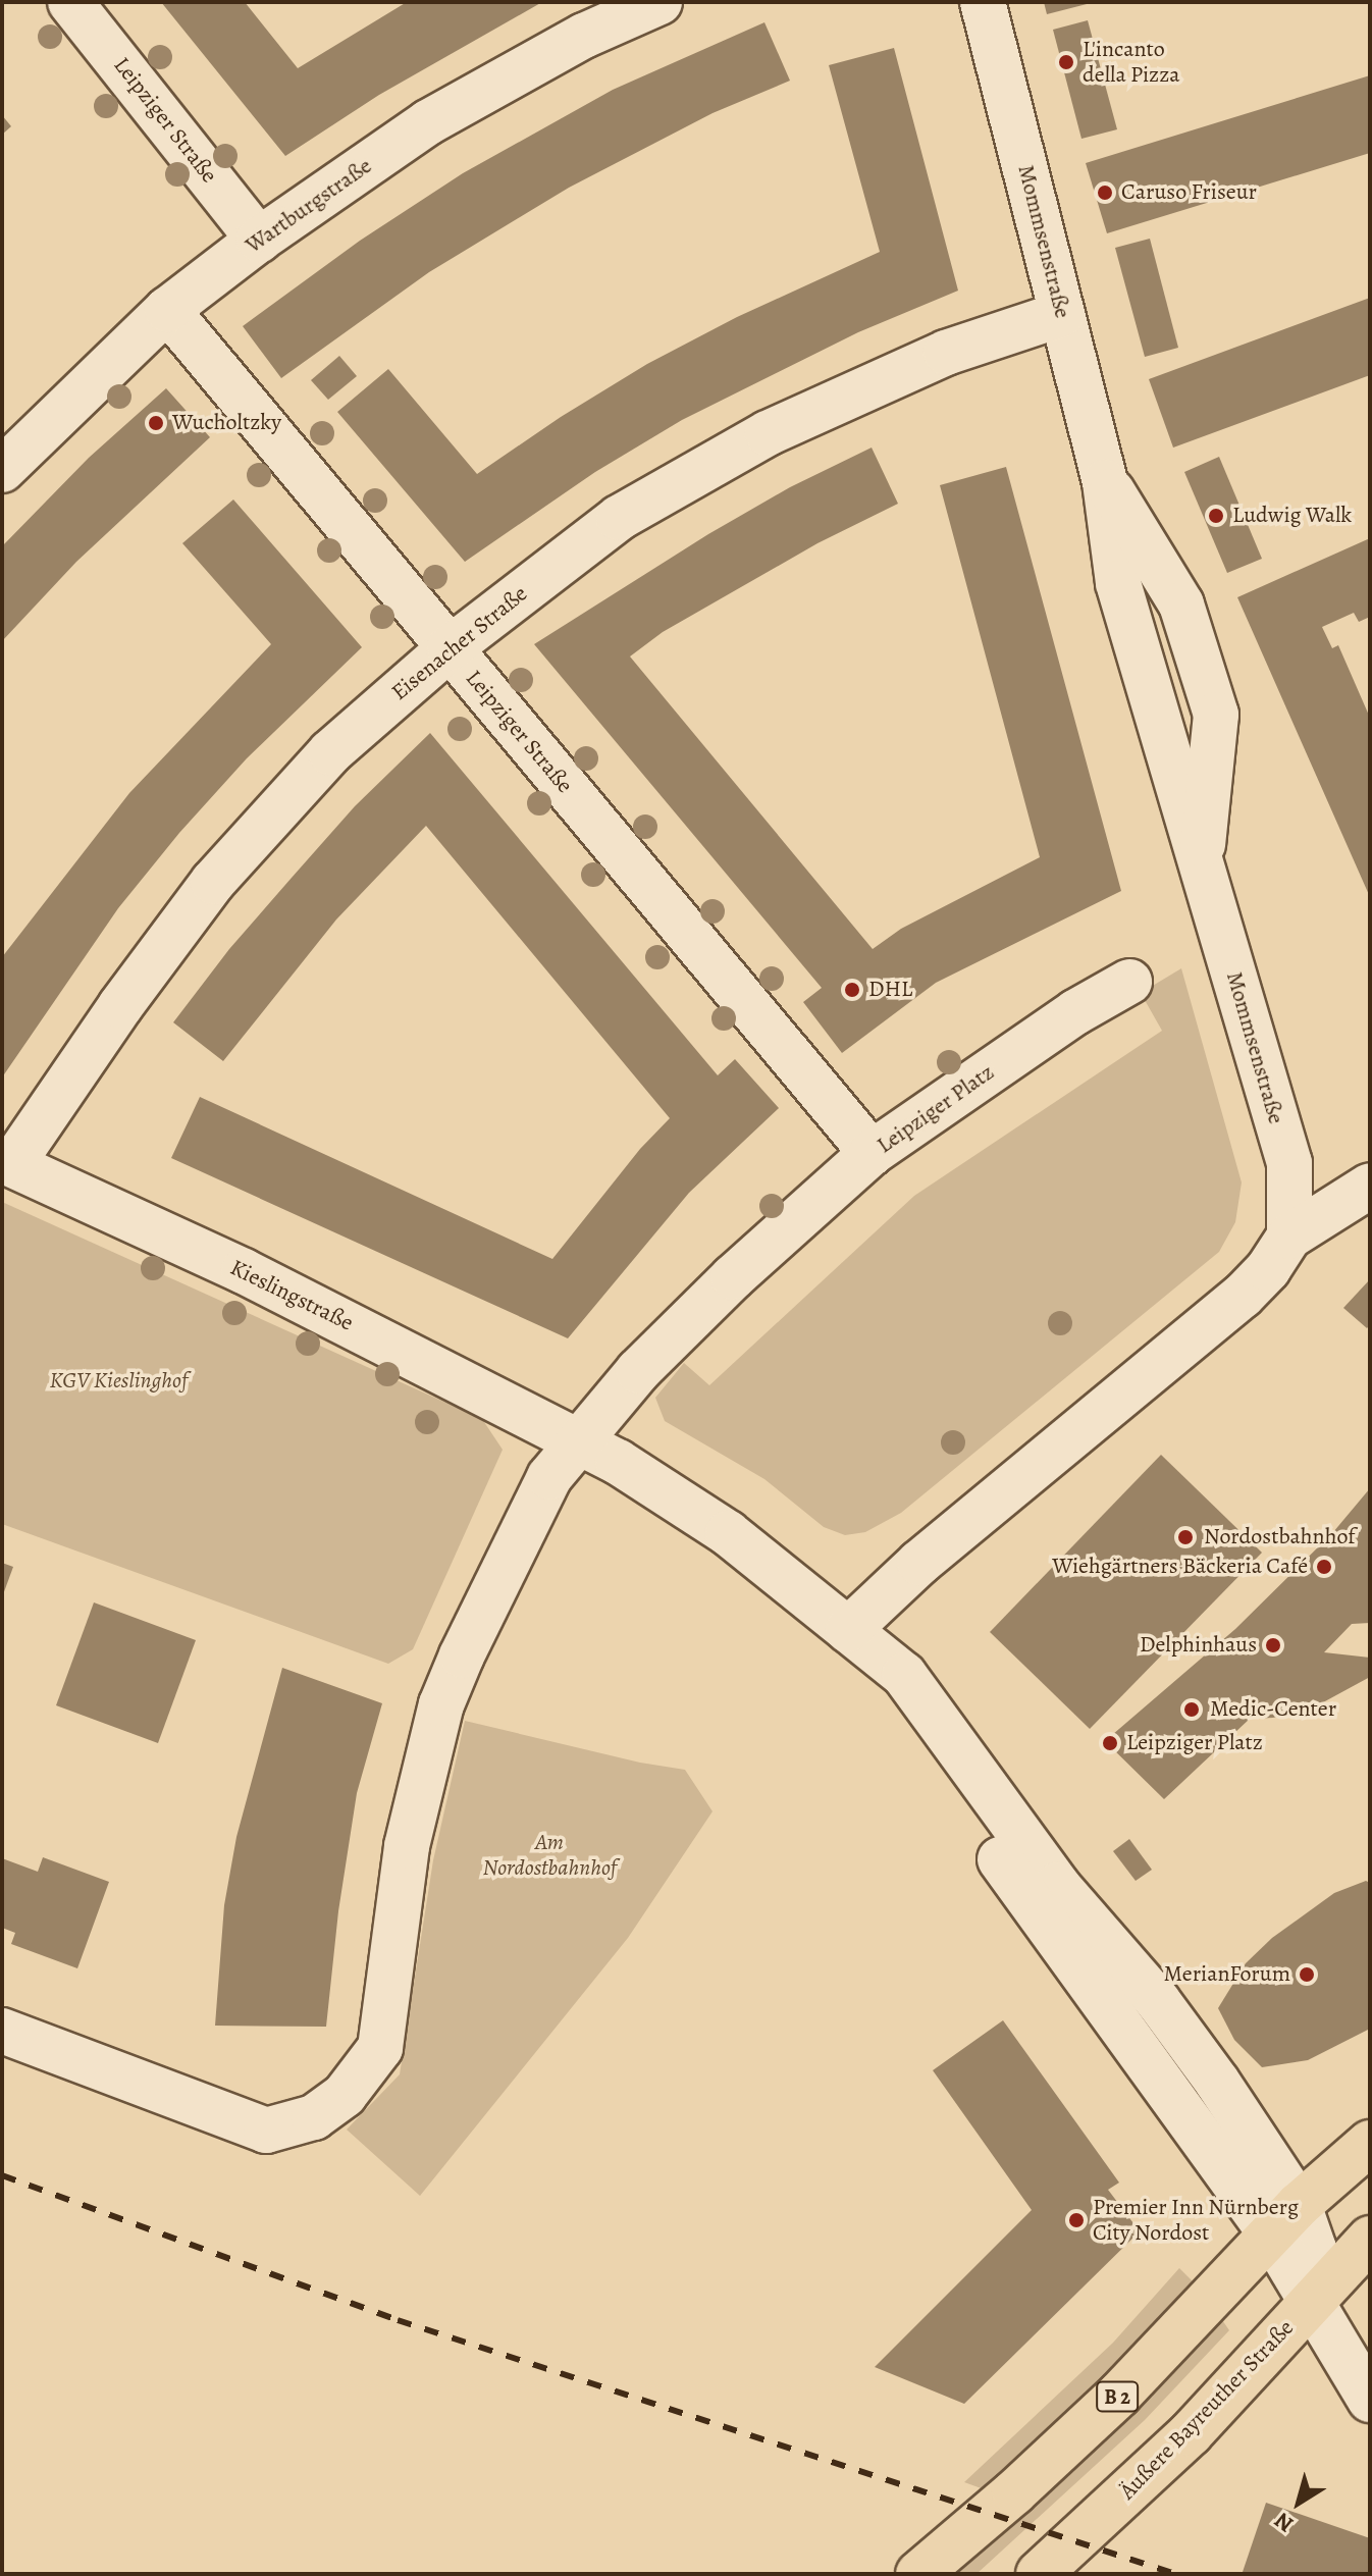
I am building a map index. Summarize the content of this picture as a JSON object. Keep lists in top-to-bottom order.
{
  "streets": {
    "main road": ["B 2", "Äußere Bayreuther Straße"],
    "street": [
      "Leipziger Straße",
      "Wartburgstraße",
      "Mommsenstraße",
      "Eisenacher Straße",
      "Leipziger Platz",
      "Kieslingstraße"
    ]
  },
  "crossings": [
    ["Leipziger Straße", "Wartburgstraße"],
    ["Leipziger Straße", "Eisenacher Straße"],
    ["Leipziger Straße", "Leipziger Platz"],
    ["Mommsenstraße", "Eisenacher Straße"],
    ["Eisenacher Straße", "Kieslingstraße"],
    ["Leipziger Platz", "Kieslingstraße"]
  ],
  "parks": ["KGV Kieslinghof", "Am Nordostbahnhof"],
  "places": [
    "L'incanto della Pizza",
    "Caruso Friseur",
    "Wucholtzky",
    "Ludwig Walk",
    "DHL",
    "Nordostbahnhof",
    "Wiehgärtners Bäckeria Café",
    "Delphinhaus",
    "Medic-Center",
    "Leipziger Platz",
    "MerianForum",
    "Premier Inn Nürnberg City Nordost"
  ],
  "north": "bottom left"
}
